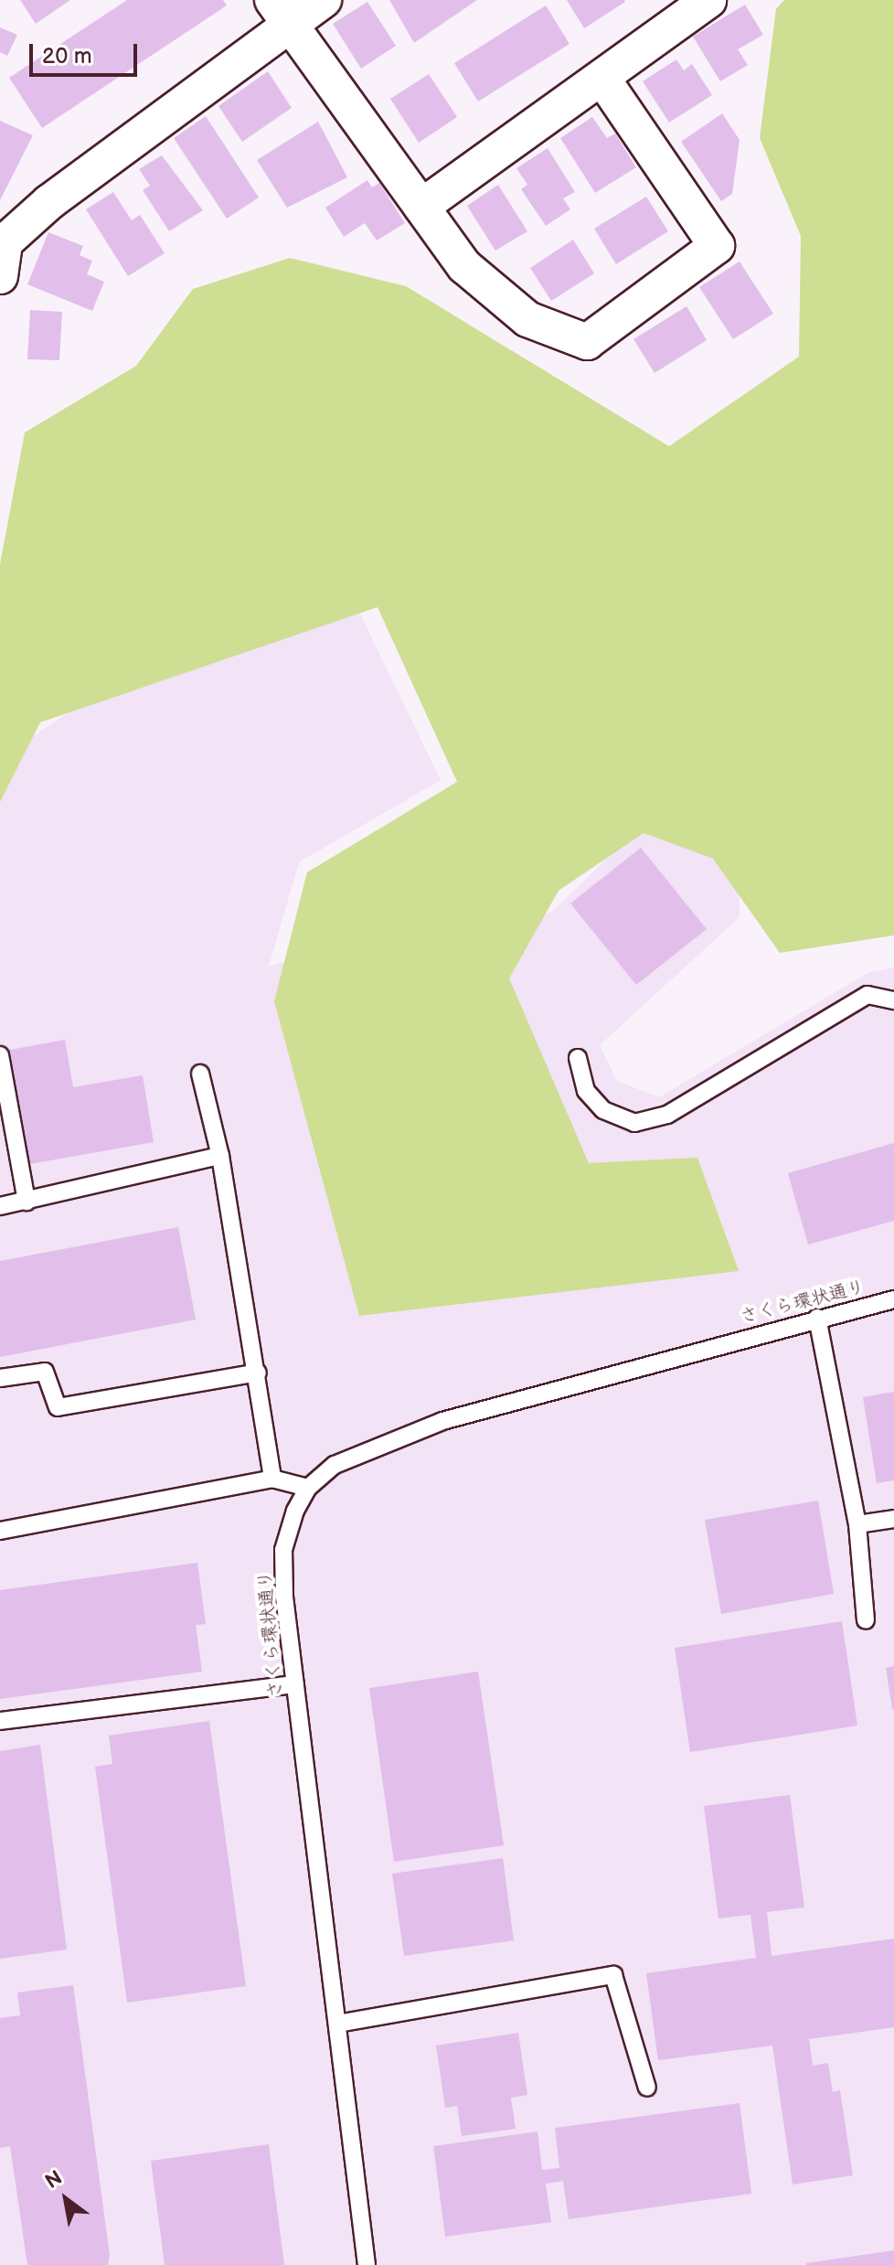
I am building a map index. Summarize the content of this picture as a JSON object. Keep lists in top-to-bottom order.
{
  "streets": {
    "lane": ["さくら環状通り"]
  },
  "scale_bar": "20 m",
  "north": "top left"
}
